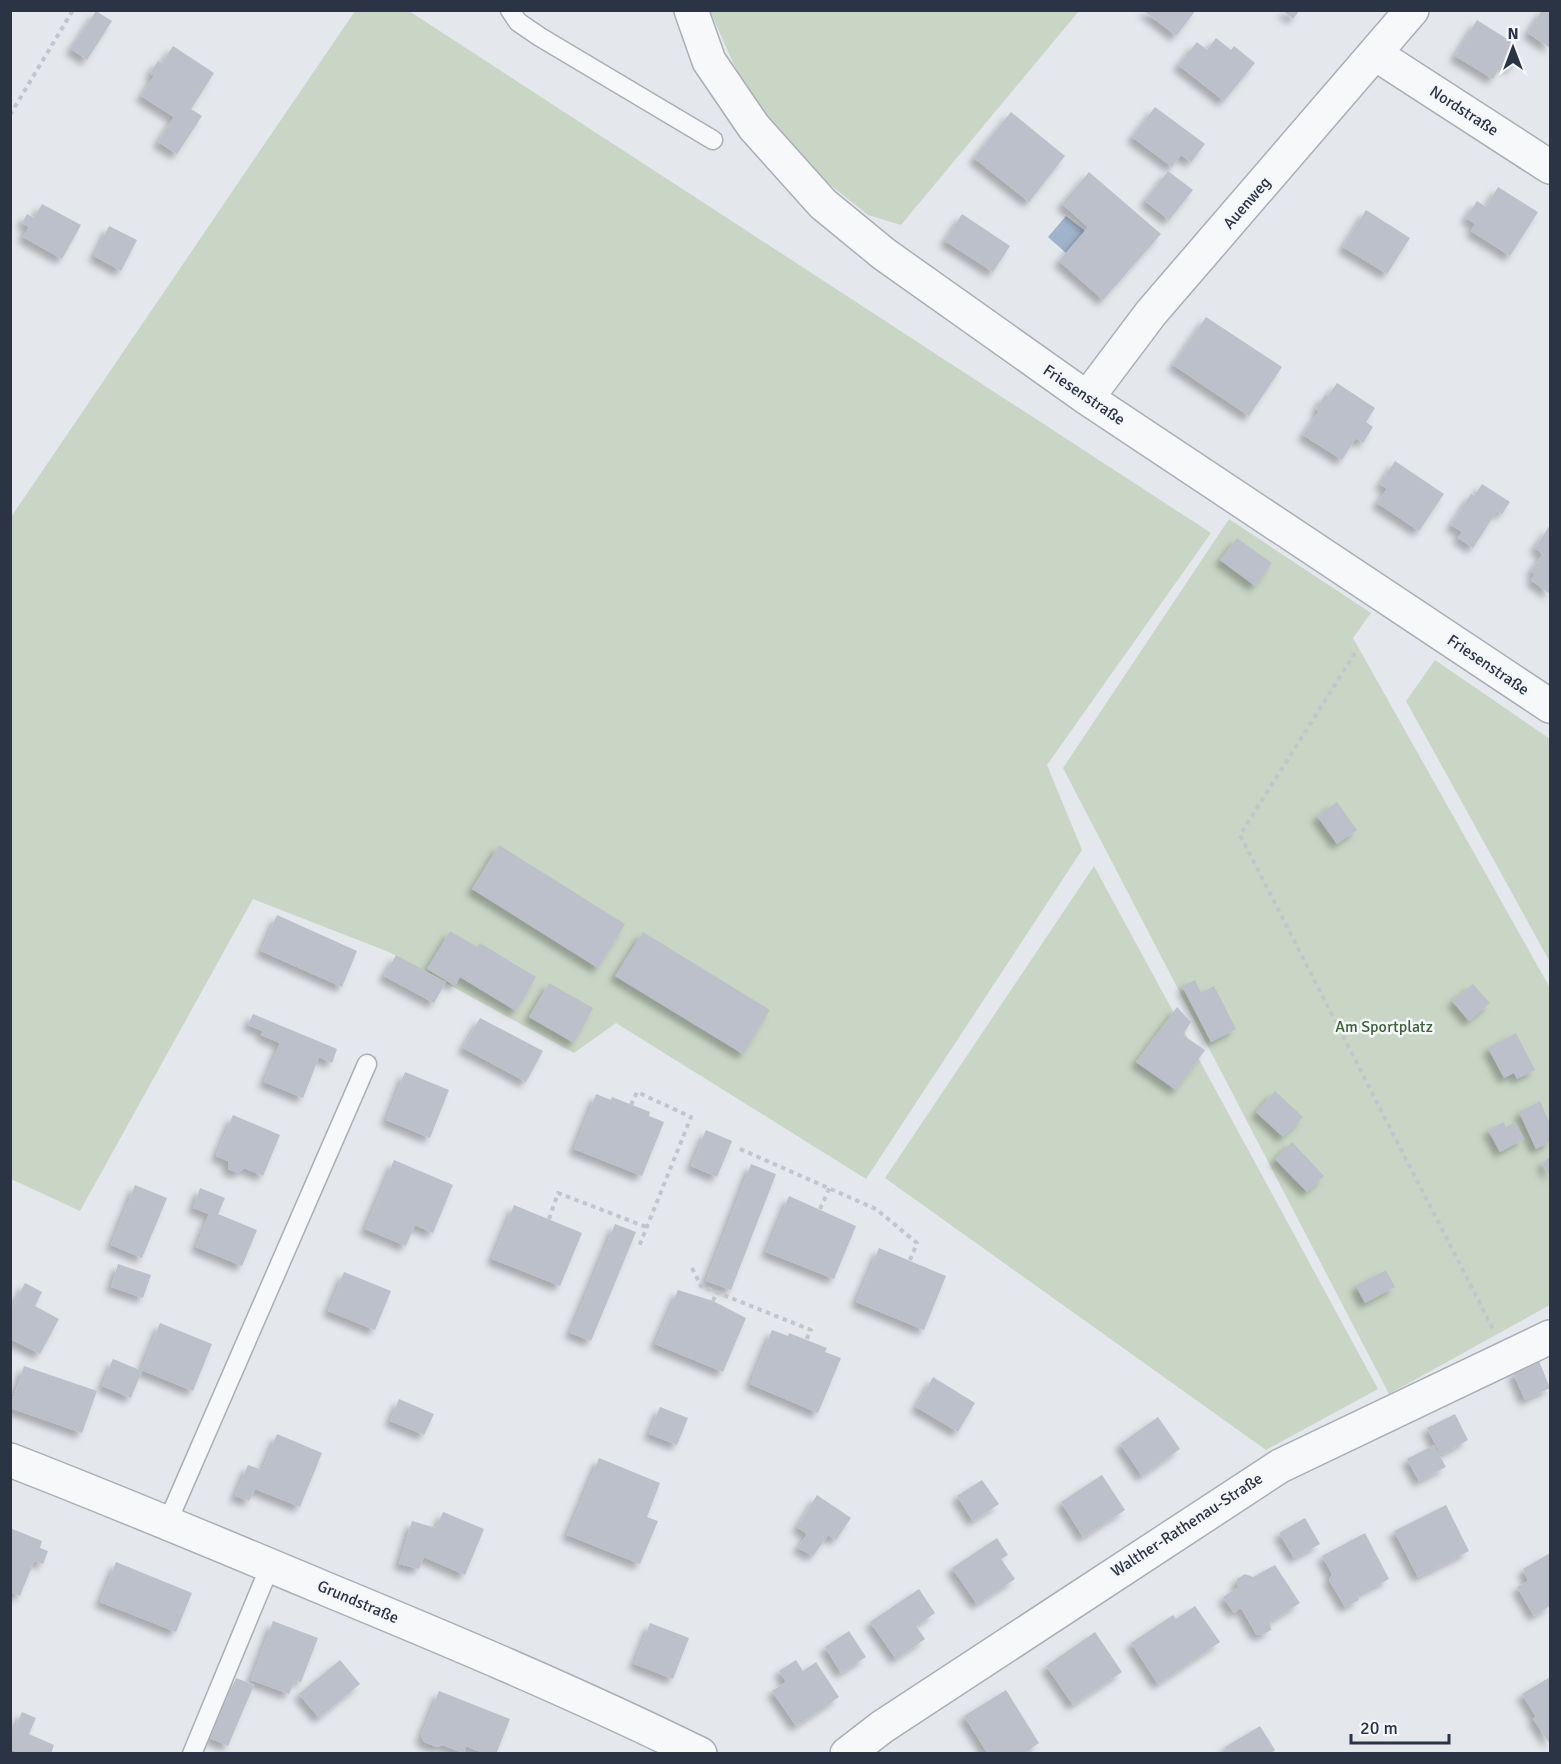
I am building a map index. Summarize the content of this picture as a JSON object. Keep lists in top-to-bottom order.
{
  "streets": {
    "street": [
      "Nordstraße",
      "Auenweg",
      "Friesenstraße",
      "Walther-Rathenau-Straße",
      "Grundstraße"
    ]
  },
  "crossings": [
    ["Nordstraße", "Auenweg"],
    ["Auenweg", "Friesenstraße"]
  ],
  "parks": ["Am Sportplatz"],
  "scale_bar": "20 m",
  "north": "top"
}
